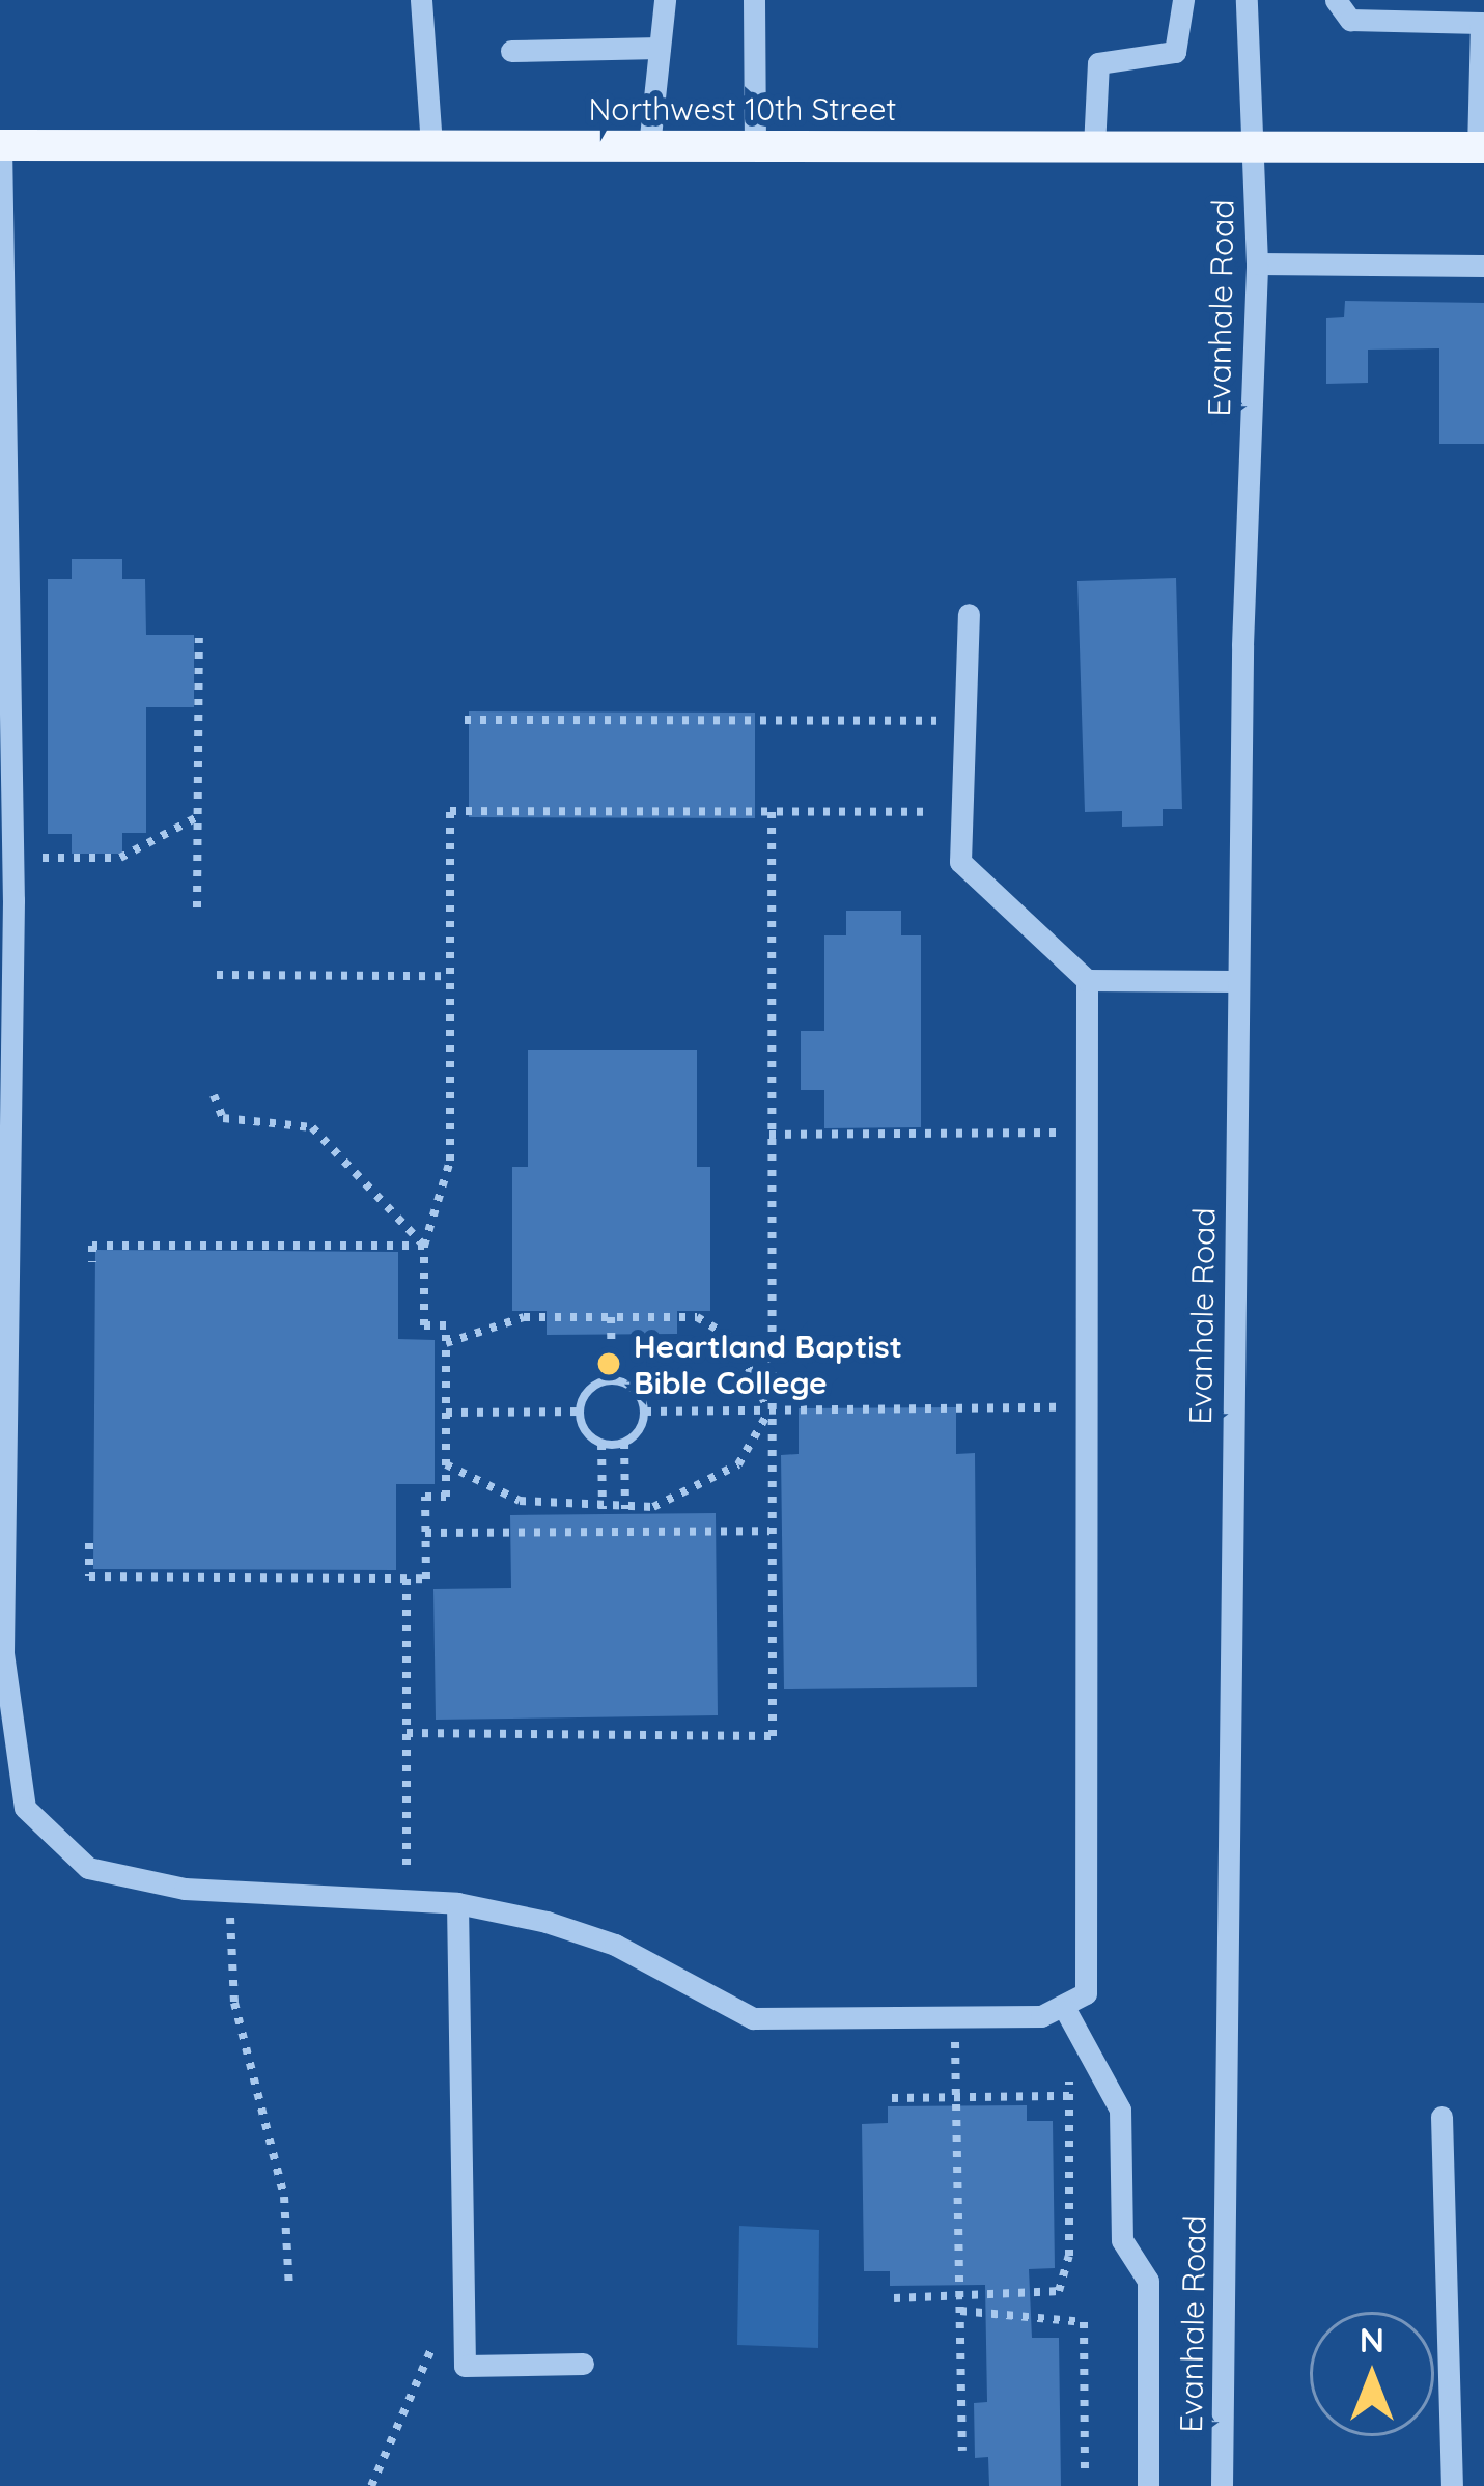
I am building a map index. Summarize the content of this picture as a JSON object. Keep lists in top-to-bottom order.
{
  "streets": {
    "main road": ["Northwest 10th Street"],
    "street": ["Evanhale Road"]
  },
  "crossings": [
    ["Northwest 10th Street", "Evanhale Road"]
  ],
  "places": ["Heartland Baptist Bible College"],
  "north": "top"
}
